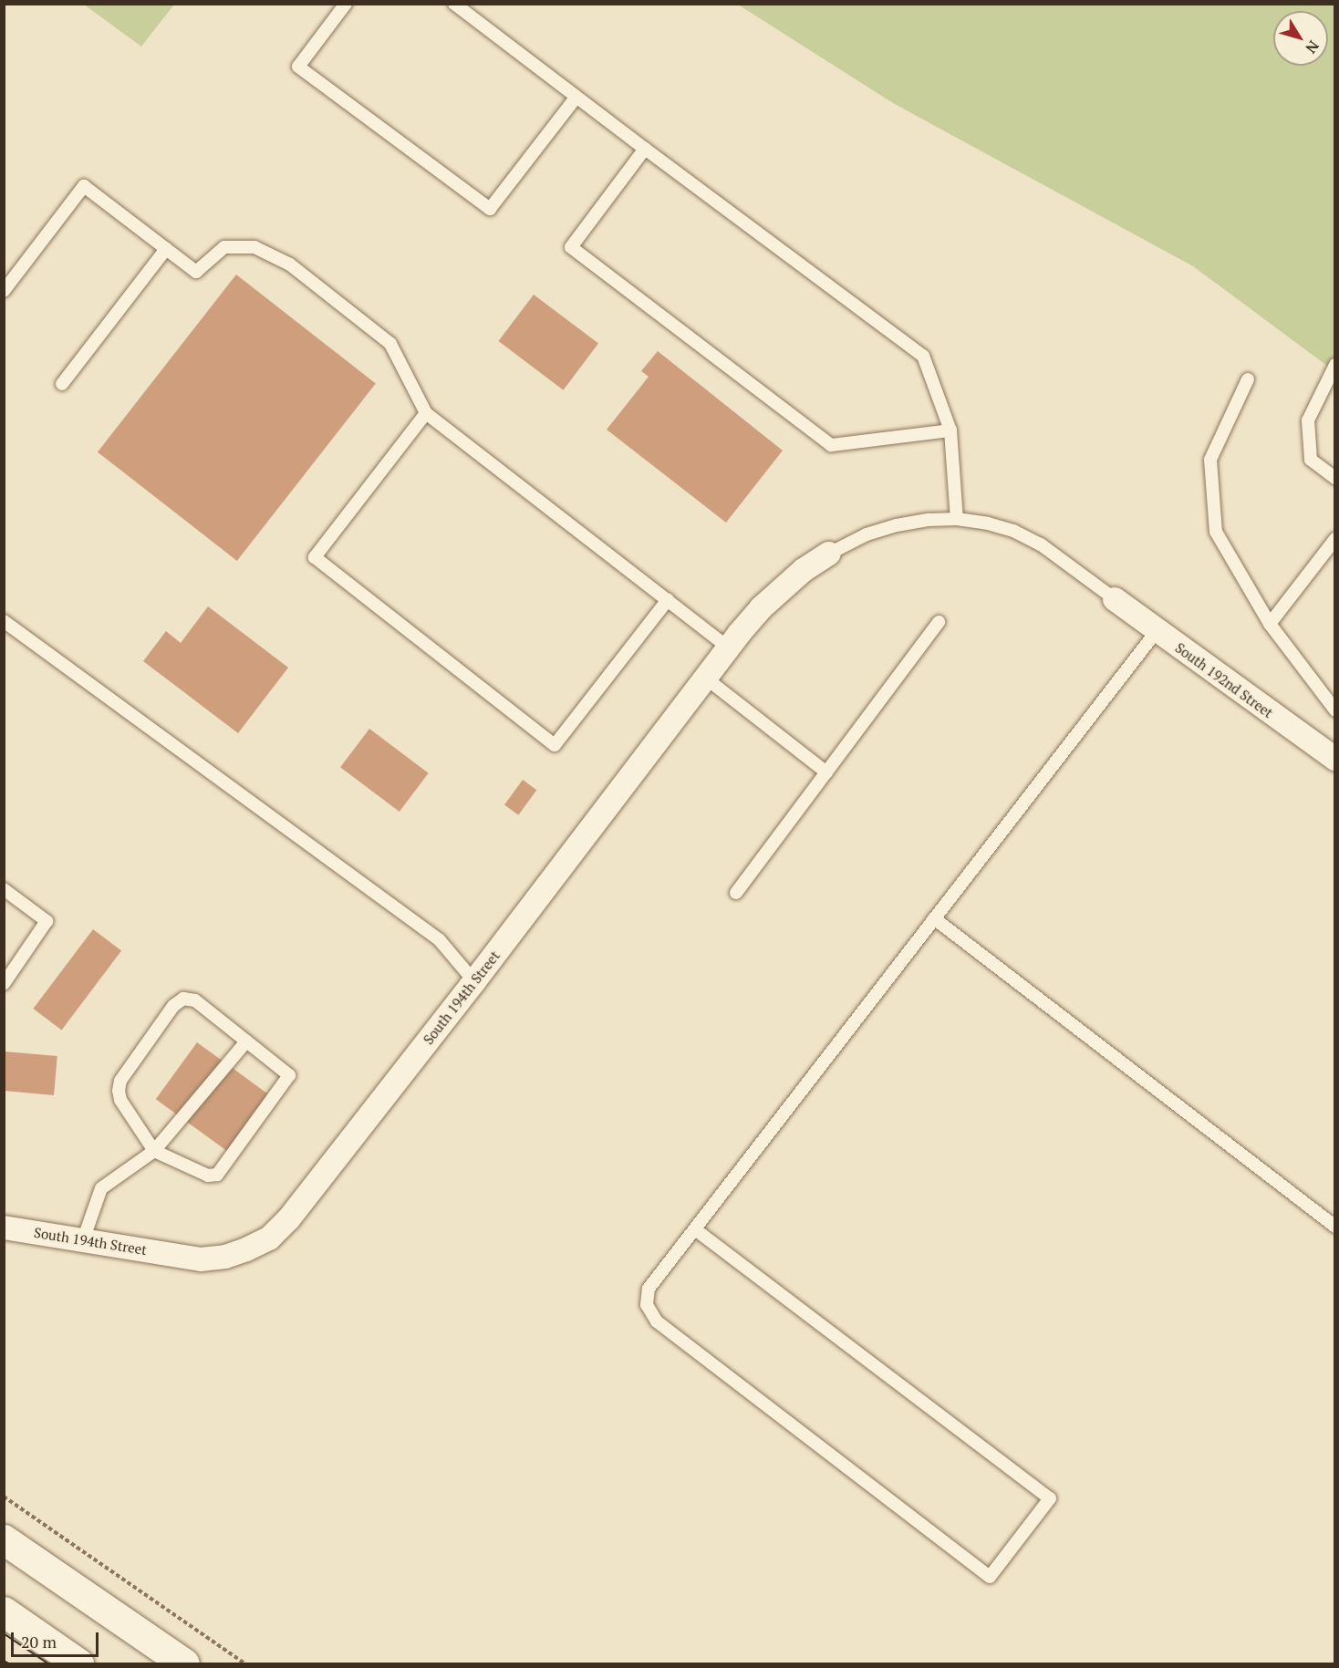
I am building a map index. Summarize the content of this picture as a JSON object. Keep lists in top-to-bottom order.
{
  "streets": {
    "street": ["South 192nd Street", "South 194th Street"]
  },
  "scale_bar": "20 m",
  "north": "bottom right"
}
